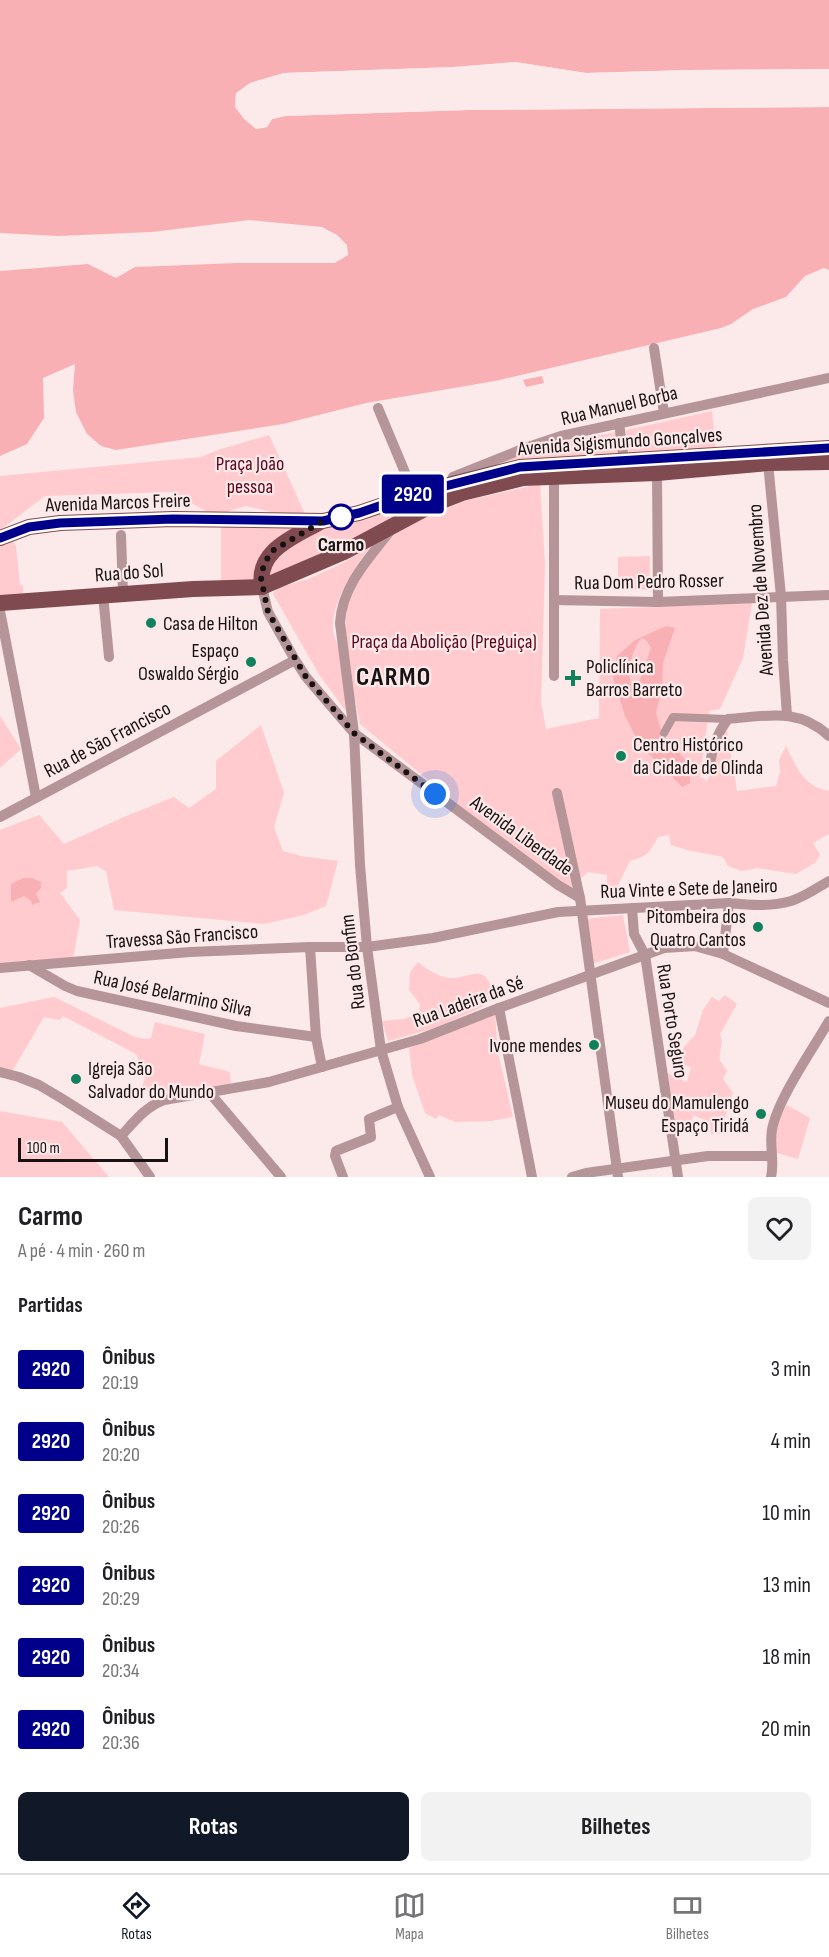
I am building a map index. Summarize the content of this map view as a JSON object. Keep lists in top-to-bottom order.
{
  "streets": {
    "main road": ["Avenida Sigismundo Gonçalves", "Avenida Marcos Freire", "Rua do Sol"],
    "street": [
      "Rua Manuel Borba",
      "Rua Dom Pedro Rosser",
      "Avenida Dez de Novembro",
      "Rua de São Francisco",
      "Avenida Liberdade",
      "Rua Vinte e Sete de Janeiro",
      "Travessa São Francisco",
      "Rua do Bonfim",
      "Rua José Belarmino Silva",
      "Rua Ladeira da Sé",
      "Rua Porto Seguro"
    ]
  },
  "crossings": [
    ["Rua Manuel Borba", "Avenida Sigismundo Gonçalves"],
    ["Avenida Sigismundo Gonçalves", "Avenida Marcos Freire"],
    ["Avenida Sigismundo Gonçalves", "Rua do Sol"],
    ["Avenida Sigismundo Gonçalves", "Avenida Dez de Novembro"],
    ["Avenida Sigismundo Gonçalves", "Avenida Liberdade"],
    ["Avenida Sigismundo Gonçalves", "Rua do Bonfim"],
    ["Rua do Sol", "Avenida Liberdade"],
    ["Rua Dom Pedro Rosser", "Avenida Dez de Novembro"],
    ["Rua de São Francisco", "Avenida Liberdade"],
    ["Avenida Liberdade", "Rua do Bonfim"],
    ["Rua Vinte e Sete de Janeiro", "Travessa São Francisco"],
    ["Rua Vinte e Sete de Janeiro", "Rua do Bonfim"],
    ["Rua Vinte e Sete de Janeiro", "Rua Porto Seguro"],
    ["Travessa São Francisco", "Rua do Bonfim"],
    ["Travessa São Francisco", "Rua José Belarmino Silva"],
    ["Rua do Bonfim", "Rua Ladeira da Sé"],
    ["Rua Ladeira da Sé", "Rua Porto Seguro"]
  ],
  "districts": ["CARMO"],
  "parks": ["Praça João pessoa", "Praça da Abolição (Preguiça)"],
  "places": {
    "other": [
      "Carmo",
      "Casa de Hilton",
      "Espaço Oswaldo Sérgio",
      "Centro Histórico da Cidade de Olinda",
      "Pitombeira dos Quatro Cantos",
      "Ivone mendes",
      "Igreja São Salvador do Mundo",
      "Museu do Mamulengo Espaço Tiridá"
    ],
    "health": ["Policlínica Barros Barreto"]
  },
  "lines": ["bus line 2920"],
  "scale_bar": "100 m",
  "page": {
    "on_map": "2920",
    "scale": "100 m",
    "heading": [
      ["Carmo", "A pé · 4 min · 260 m"],
      "Partidas"
    ],
    "list": [
      {
        "mark": "2920",
        "name": "Ônibus",
        "note": "20:19",
        "value": "3 min"
      },
      {
        "mark": "2920",
        "name": "Ônibus",
        "note": "20:20",
        "value": "4 min"
      },
      {
        "mark": "2920",
        "name": "Ônibus",
        "note": "20:26",
        "value": "10 min"
      },
      {
        "mark": "2920",
        "name": "Ônibus",
        "note": "20:29",
        "value": "13 min"
      },
      {
        "mark": "2920",
        "name": "Ônibus",
        "note": "20:34",
        "value": "18 min"
      },
      {
        "mark": "2920",
        "name": "Ônibus",
        "note": "20:36",
        "value": "20 min"
      }
    ],
    "buttons": ["Rotas", "Bilhetes"],
    "tabs": ["Rotas", "Mapa", "Bilhetes"]
  }
}
